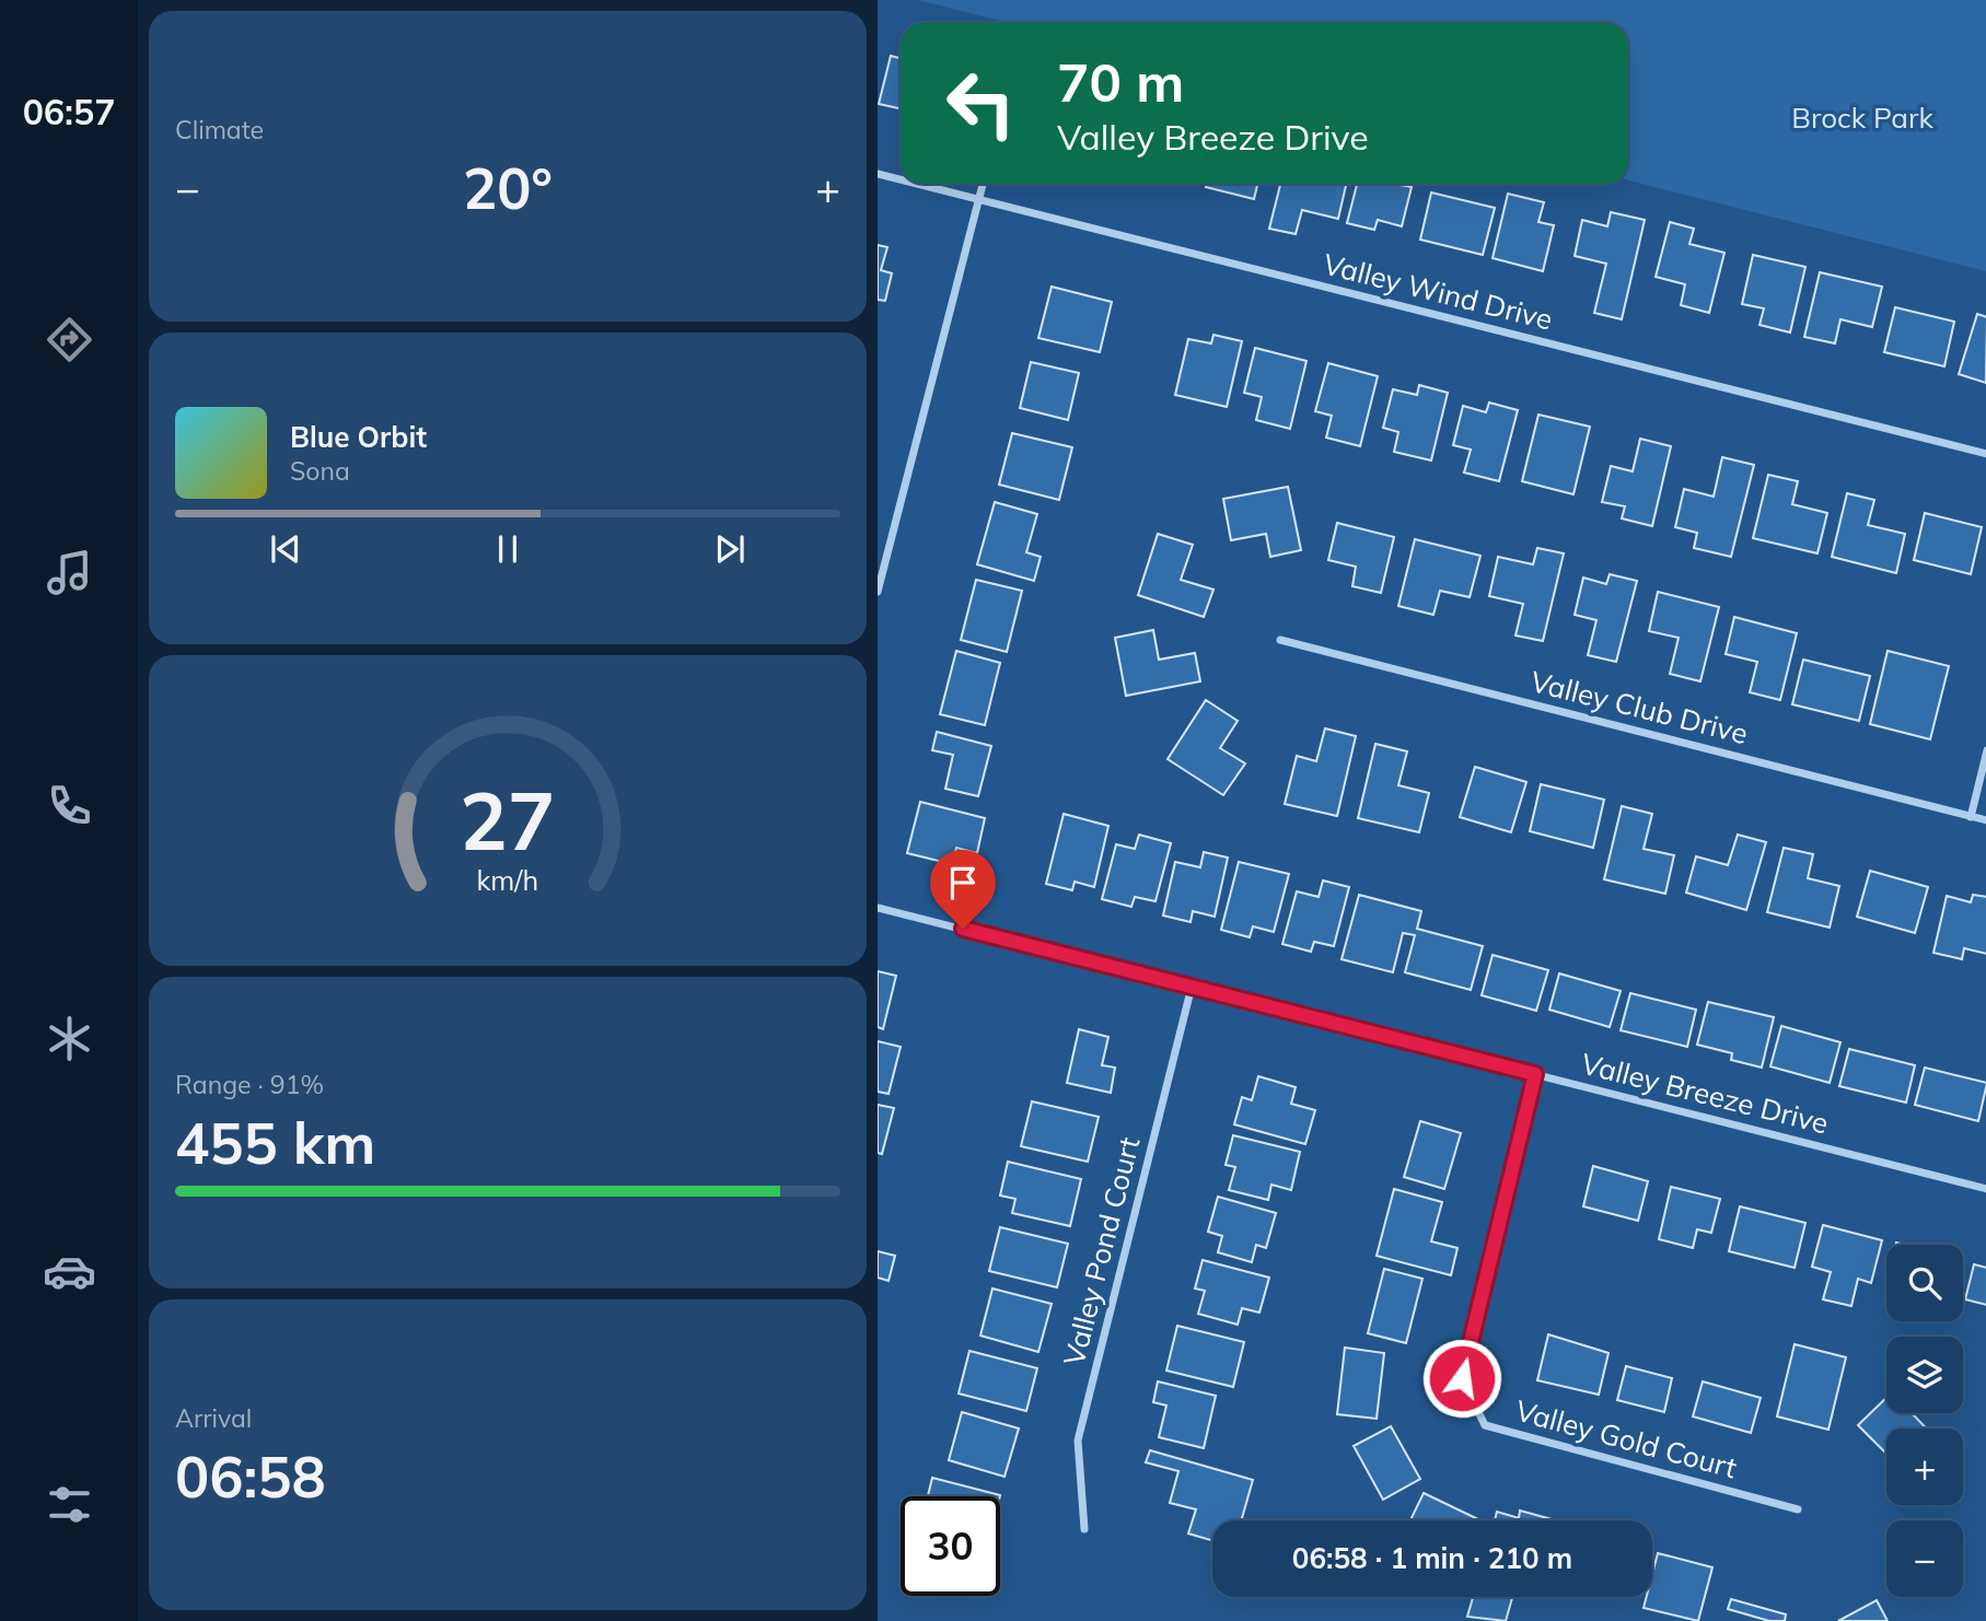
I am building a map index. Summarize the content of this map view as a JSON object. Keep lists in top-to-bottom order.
{
  "streets": {
    "street": [
      "Valley Wind Drive",
      "Valley Club Drive",
      "Valley Breeze Drive",
      "Valley Pond Court",
      "Valley Gold Court"
    ]
  },
  "crossings": [
    ["Valley Breeze Drive", "Valley Pond Court"],
    ["Valley Breeze Drive", "Valley Gold Court"]
  ],
  "parks": ["Brock Park"],
  "page": {
    "tabs": "06:57",
    "tile": [
      "Climate",
      ["Range · 91%", "455 km"],
      ["Arrival", "06:58"]
    ],
    "turn": ["70 m", "Valley Breeze Drive"],
    "heat": ["−", "20°", "+"],
    "song": ["Blue Orbit", "Sona"],
    "map_buttons": ["+", "−"],
    "limit": "30",
    "trip": "06:58 · 1 min · 210 m",
    "gauge": ["27", "km/h"]
  }
}
